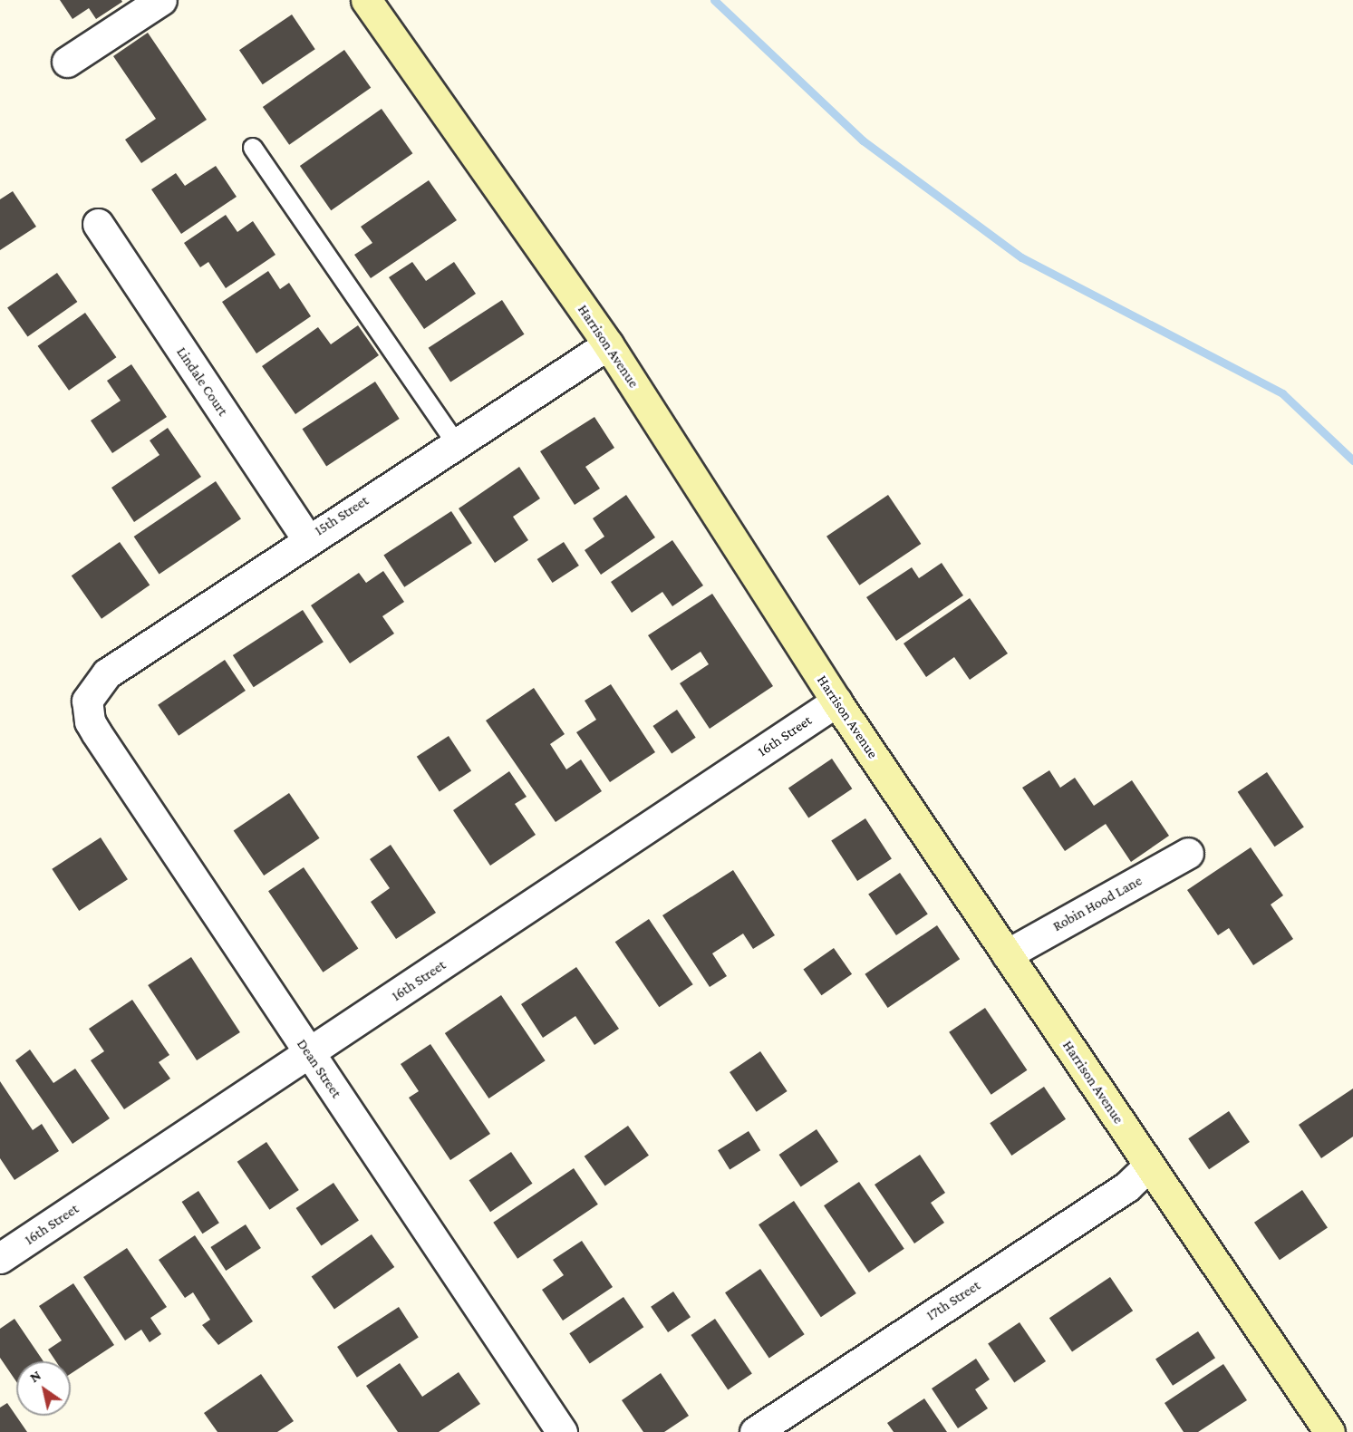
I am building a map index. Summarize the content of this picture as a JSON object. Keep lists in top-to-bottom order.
{
  "streets": {
    "main road": ["Harrison Avenue"],
    "street": [
      "Lindale Court",
      "15th Street",
      "16th Street",
      "Robin Hood Lane",
      "Dean Street",
      "17th Street"
    ]
  },
  "crossings": [
    ["Harrison Avenue", "15th Street"],
    ["Harrison Avenue", "16th Street"],
    ["Harrison Avenue", "Robin Hood Lane"],
    ["Harrison Avenue", "17th Street"],
    ["Lindale Court", "15th Street"],
    ["15th Street", "Dean Street"],
    ["16th Street", "Dean Street"]
  ],
  "north": "top left"
}
